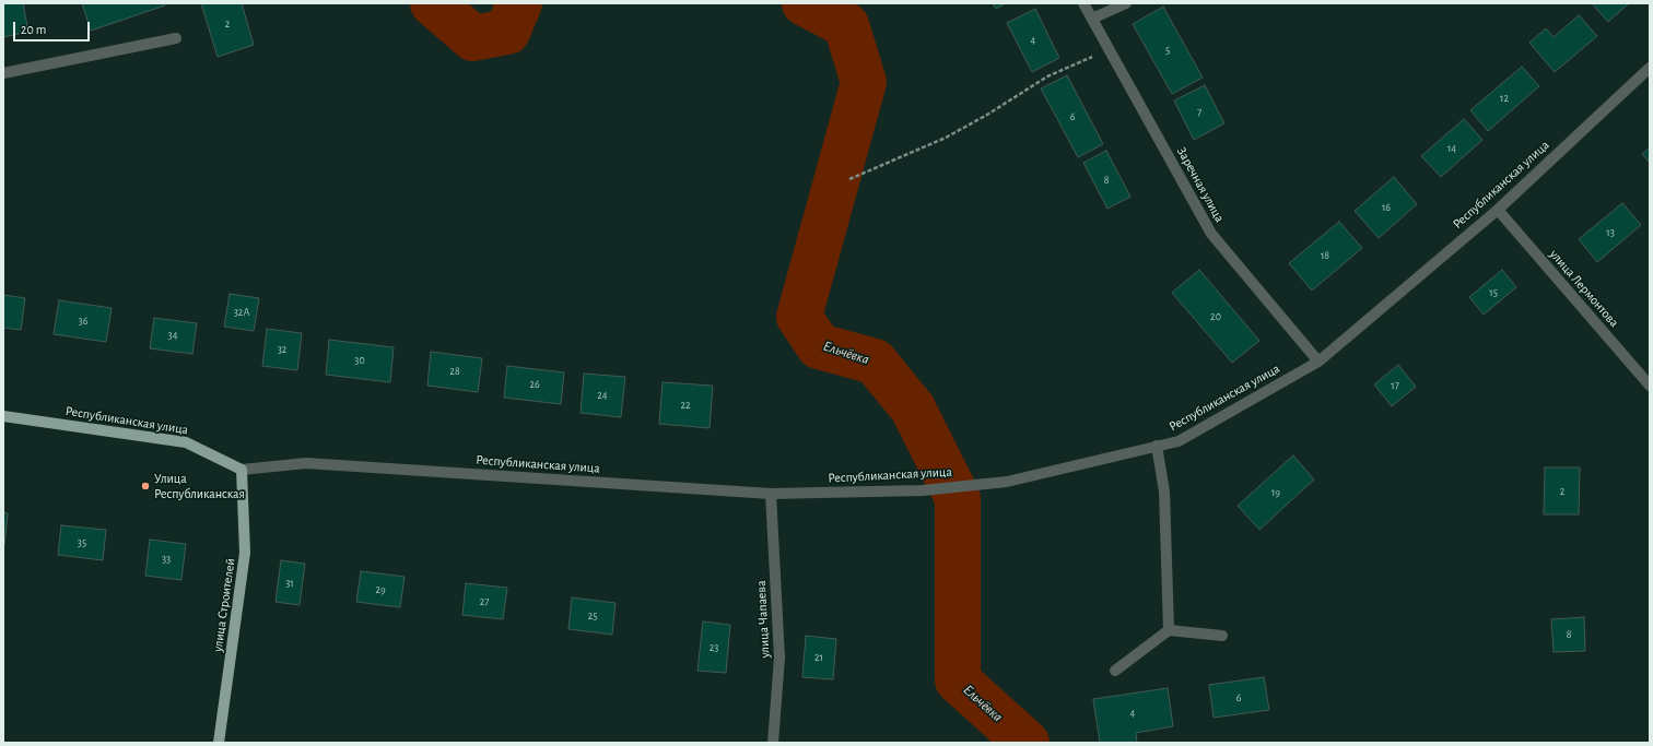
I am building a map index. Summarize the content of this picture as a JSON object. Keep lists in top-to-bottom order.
{
  "streets": {
    "main road": ["Республиканская улица", "улица Строителей"],
    "street": ["Заречная улица", "улица Лермонтова", "улица Чапаева"]
  },
  "crossings": [
    ["Заречная улица", "Республиканская улица"],
    ["Республиканская улица", "улица Лермонтова"],
    ["Республиканская улица", "улица Строителей"],
    ["Республиканская улица", "улица Чапаева"]
  ],
  "water": ["Ельчёвка"],
  "places": ["Улица Республиканская"],
  "house_numbers": [
    "2",
    "4",
    "5",
    "12",
    "7",
    "6",
    "14",
    "8",
    "16",
    "13",
    "18",
    "15",
    "32А",
    "20",
    "36",
    "34",
    "32",
    "30",
    "28",
    "26",
    "17",
    "24",
    "22",
    "2",
    "19",
    "35",
    "33",
    "31",
    "29",
    "27",
    "25",
    "8",
    "23",
    "21",
    "6",
    "4"
  ],
  "scale_bar": "20 m"
}
